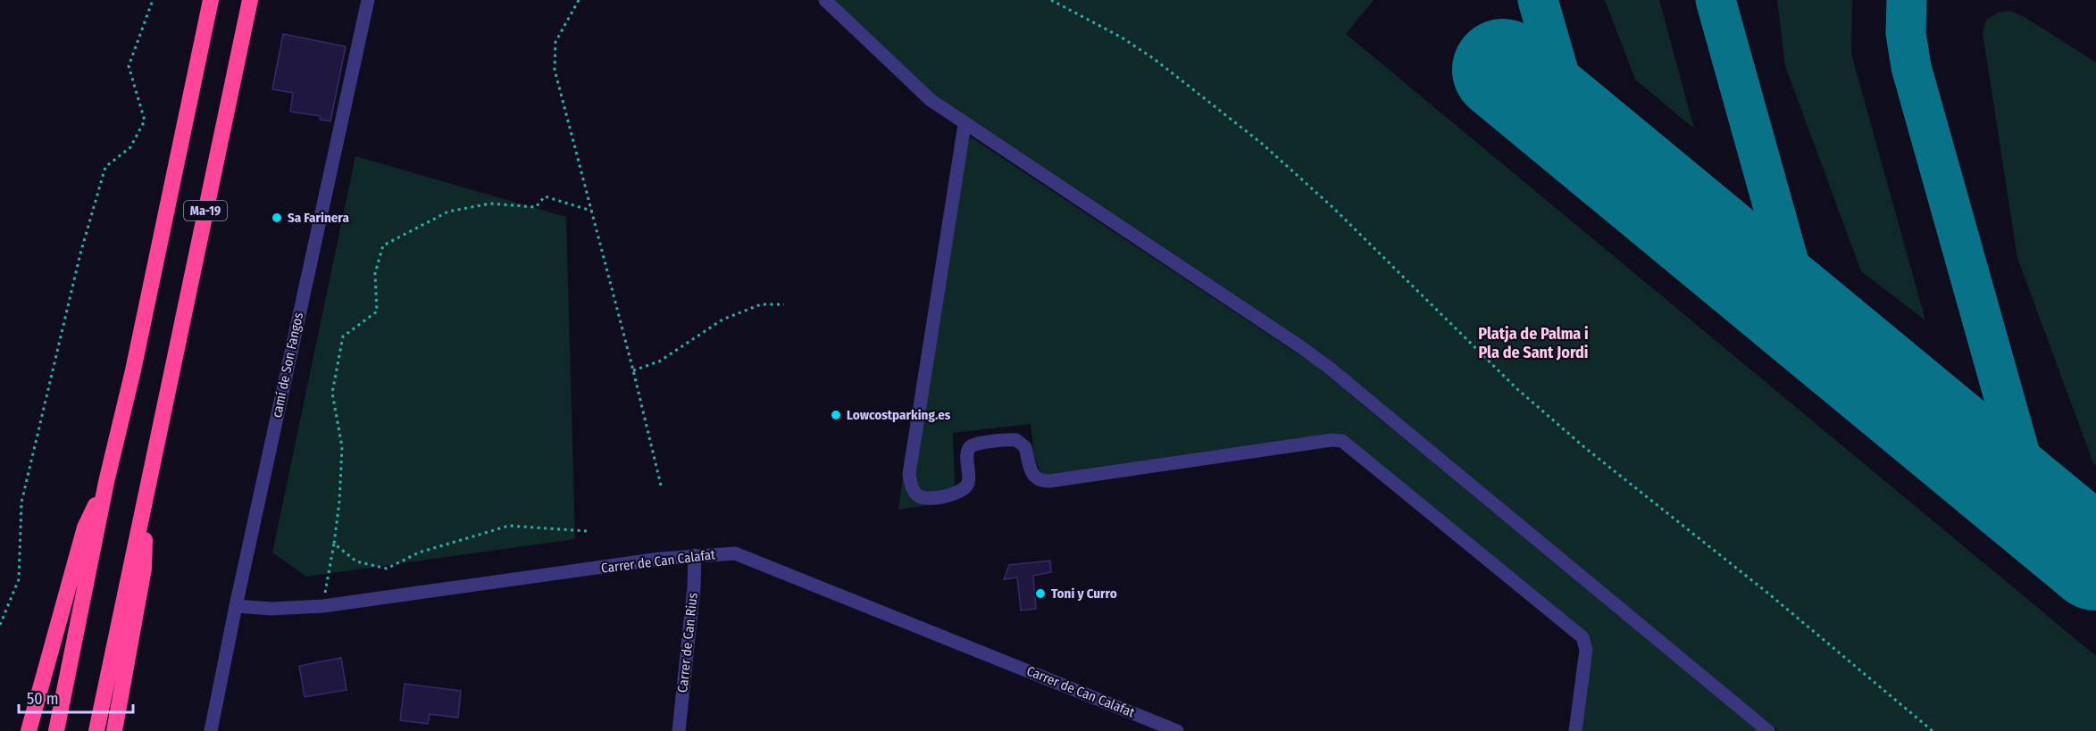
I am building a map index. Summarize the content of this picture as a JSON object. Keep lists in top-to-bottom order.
{
  "streets": {
    "highway": ["Ma-19"],
    "street": ["camí de Son Fangos", "Carrer de Can Calafat", "Carrer de Can Rius"]
  },
  "crossings": [
    ["camí de Son Fangos", "Carrer de Can Calafat"],
    ["Carrer de Can Calafat", "Carrer de Can Rius"]
  ],
  "districts": ["Platja de Palma i Pla de Sant Jordi"],
  "places": ["Sa Farinera", "Lowcostparking.es", "Toni y Curro"],
  "scale_bar": "50 m"
}
